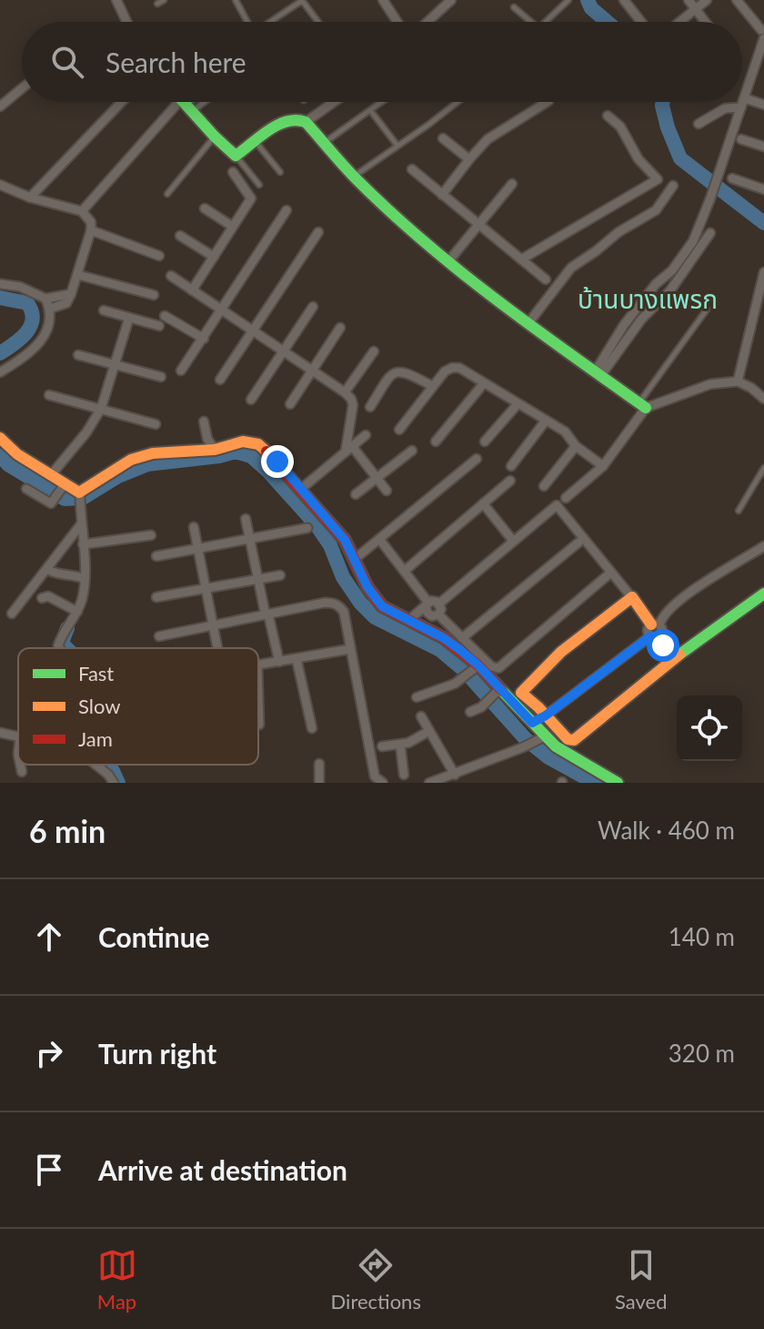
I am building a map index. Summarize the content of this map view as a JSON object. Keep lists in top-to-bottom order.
{
  "districts": ["บ้านบางแพรก"],
  "legend": ["Fast", "Slow", "Jam"],
  "page": {
    "search": "Search here",
    "heading": ["6 min", "Walk · 460 m"],
    "list": [
      ["Continue", "140 m"],
      ["Turn right", "320 m"],
      "Arrive at destination"
    ],
    "nav": ["Map", "Directions", "Saved"]
  }
}
